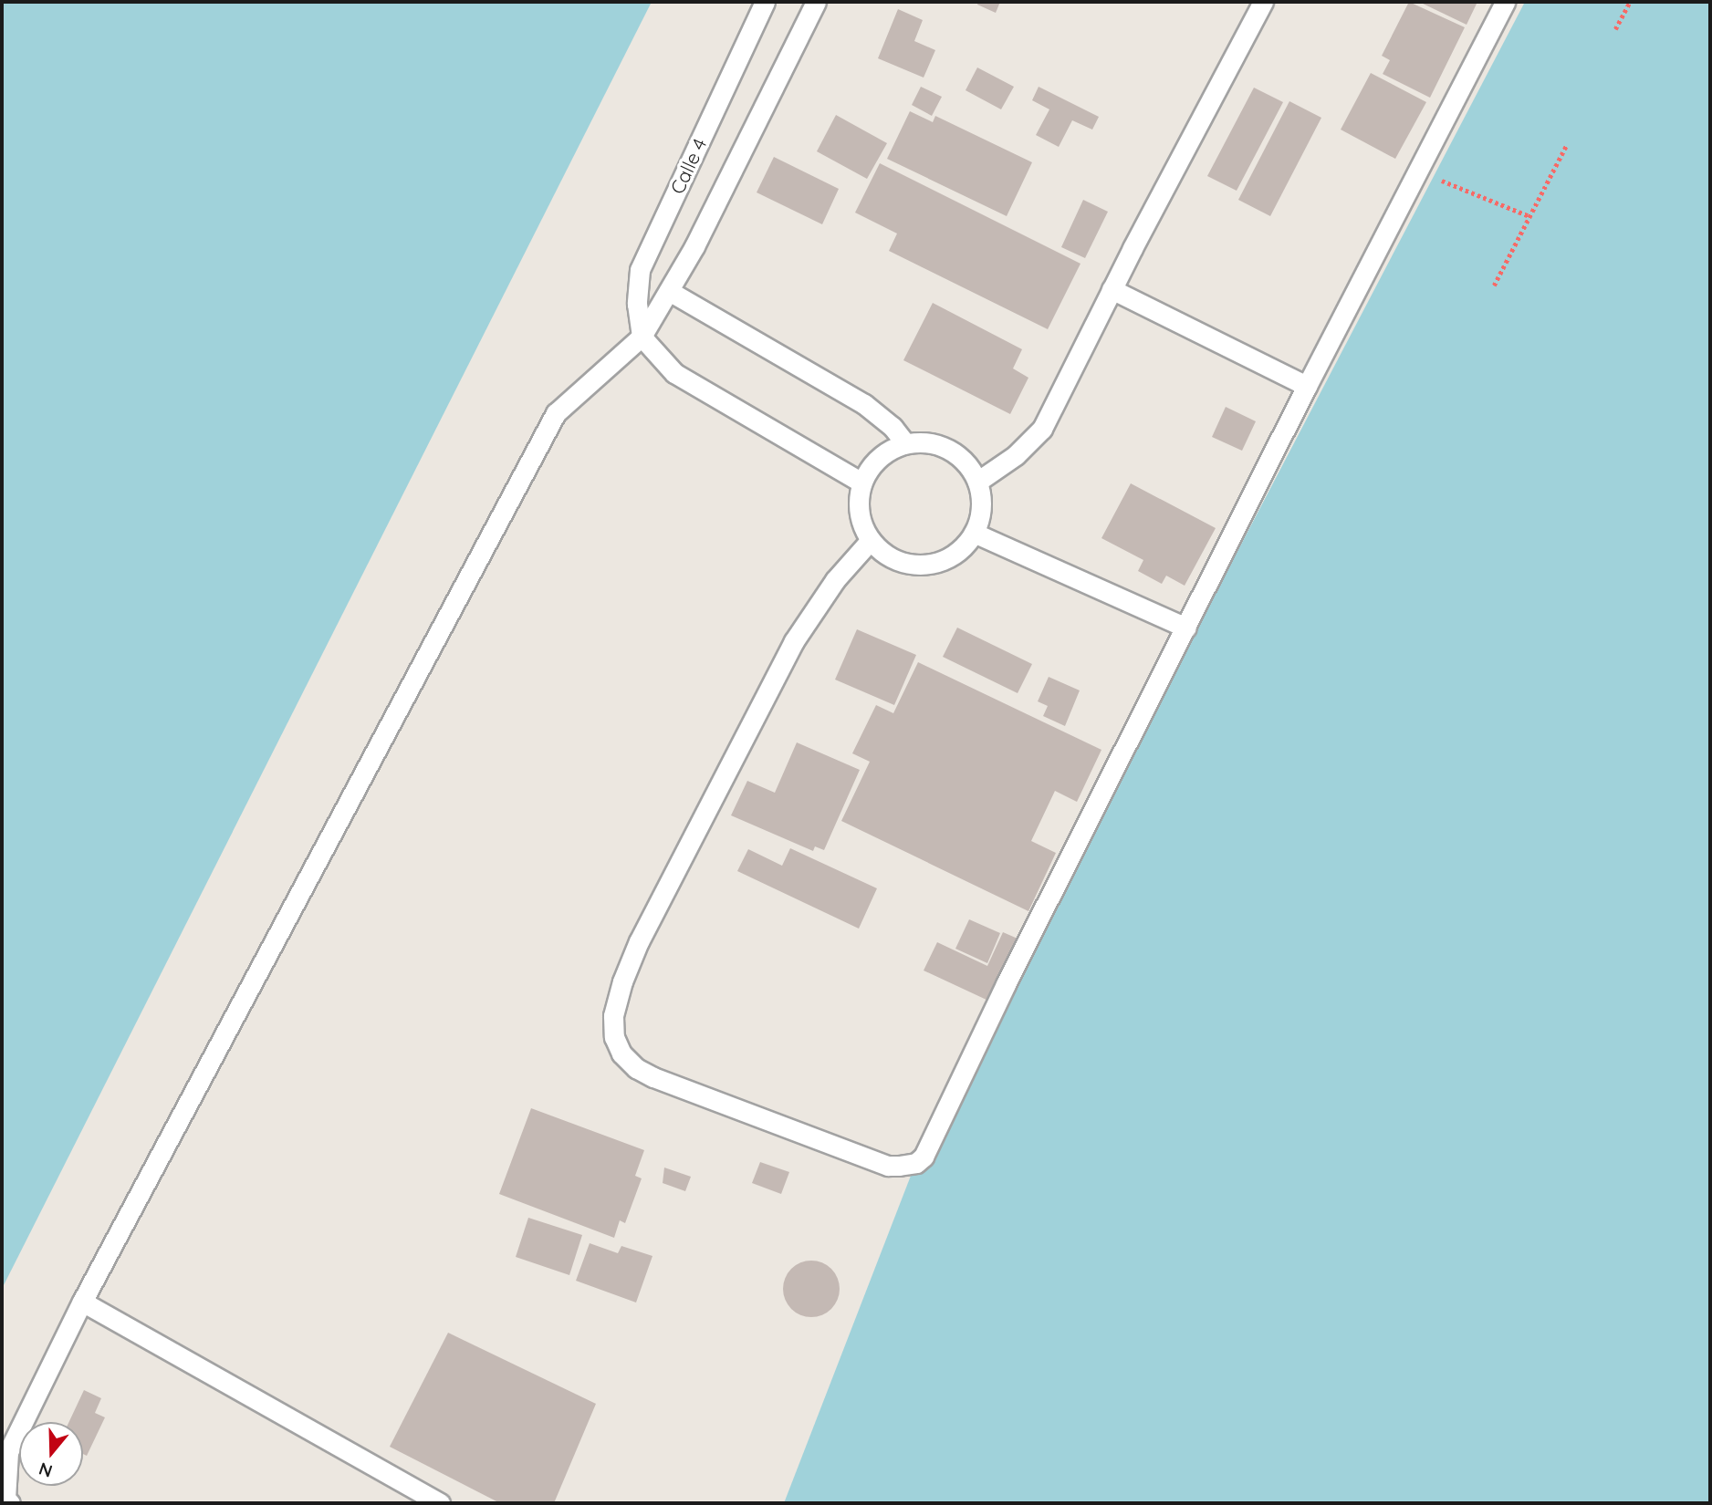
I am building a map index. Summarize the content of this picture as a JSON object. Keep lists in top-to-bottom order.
{
  "streets": {
    "lane": ["Calle 4"]
  },
  "north": "bottom"
}
